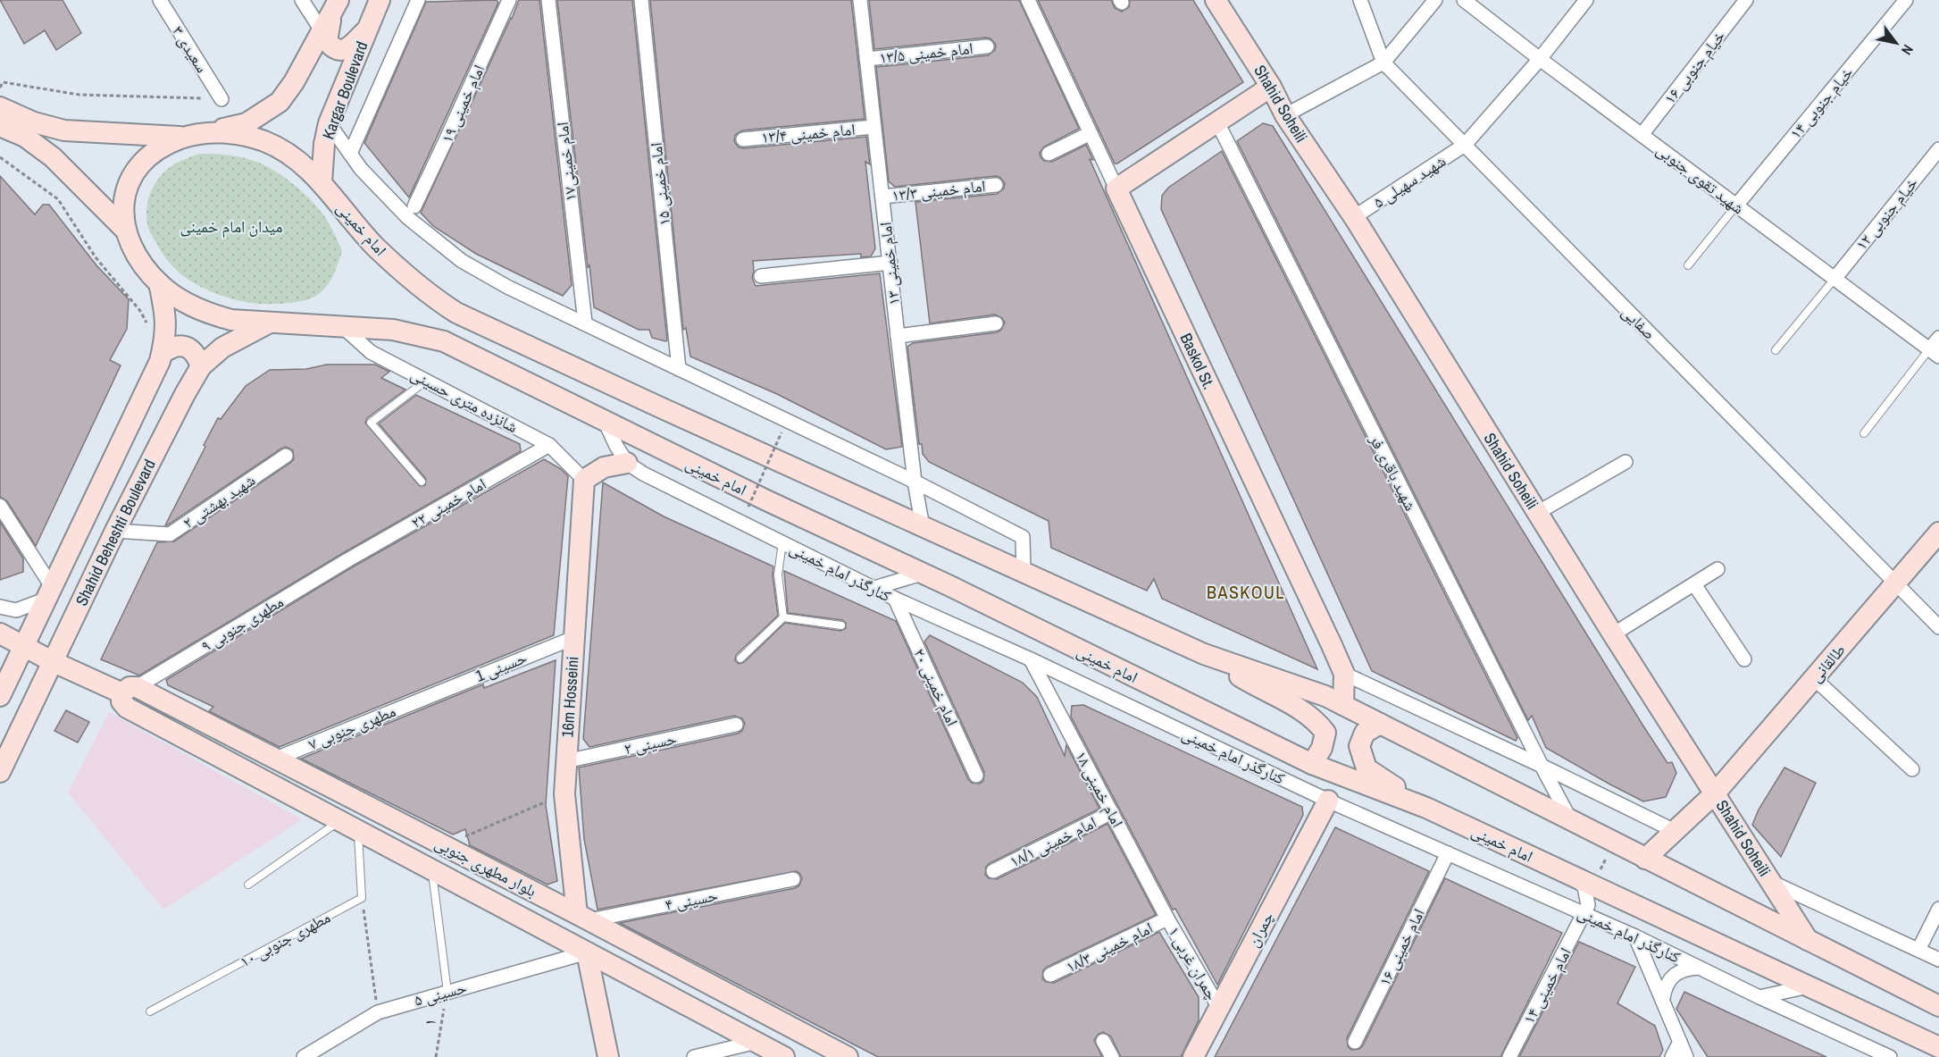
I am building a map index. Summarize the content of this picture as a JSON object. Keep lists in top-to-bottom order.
{
  "streets": {
    "main road": [
      "Kargar Boulevard",
      "Shahid Soheili",
      "امام خمینی",
      "Baskol St.",
      "Shahid Beheshti Boulevard",
      "طالقانی",
      "16m Hosseini",
      "بلوار مطهری جنوبی",
      "چمران"
    ],
    "street": [
      "سعیدی ۳",
      "امام خمینی ۱۳/۵",
      "خیام جنوبی ۱۶",
      "خیام جنوبی ۱۴",
      "امام خمینی ۱۹",
      "امام خمینی ۱۳/۴",
      "امام خمینی۱۷",
      "شهید تقوی جنوبی",
      "شهید سهیلی ۵",
      "امام خمینی ۱۵",
      "امام خمینی ۱۳/۳",
      "خیام جنوبی ۱۲",
      "امام خمینی ۱۳",
      "صفایی",
      "شانزده متری حسینی",
      "شهید باقری فر",
      "شهید بهشتی ۲",
      "امام خمینی ۲۲",
      "کنارگذر امام خمینی",
      "مطهری جنوبی ۹",
      "حسینی 1",
      "امام خمینی ۲۰",
      "مطهری جنوبی ۷",
      "حسینی ۲",
      "امام خمینی ۱۸",
      "امام خمینی ۱۸/۱",
      "حسینی ۴",
      "امام خمینی ۱۸/۳",
      "امام خمینی ۱۶",
      "چمران غربی ۱",
      "امام خمینی ۱۴",
      "حسینی ۵"
    ],
    "lane": ["مطهری جنوبی ۱۰"],
    "path": ["۱"]
  },
  "crossings": [
    ["امام خمینی ۱۳/۵", "امام خمینی ۱۳"],
    ["خیام جنوبی ۱۶", "شهید تقوی جنوبی"],
    ["Kargar Boulevard", "امام خمینی"],
    ["خیام جنوبی ۱۴", "شهید تقوی جنوبی"],
    ["Shahid Soheili", "شهید سهیلی ۵"],
    ["Shahid Soheili", "امام خمینی"],
    ["Shahid Soheili", "طالقانی"],
    ["امام خمینی ۱۳/۴", "امام خمینی ۱۳"],
    ["شهید تقوی جنوبی", "شهید سهیلی ۵"],
    ["شهید تقوی جنوبی", "خیام جنوبی ۱۲"],
    ["شهید سهیلی ۵", "صفایی"],
    ["امام خمینی ۱۳/۳", "امام خمینی ۱۳"],
    ["امام خمینی", "امام خمینی ۱۳"],
    ["امام خمینی", "Baskol St."],
    ["امام خمینی", "شانزده متری حسینی"],
    ["امام خمینی", "شهید باقری فر"],
    ["امام خمینی", "Shahid Beheshti Boulevard"],
    ["امام خمینی", "کنارگذر امام خمینی"],
    ["امام خمینی", "طالقانی"],
    ["صفایی", "طالقانی"],
    ["شانزده متری حسینی", "امام خمینی ۲۲"],
    ["شانزده متری حسینی", "16m Hosseini"],
    ["شهید بهشتی ۲", "Shahid Beheshti Boulevard"],
    ["امام خمینی ۲۲", "مطهری جنوبی ۹"],
    ["Shahid Beheshti Boulevard", "بلوار مطهری جنوبی"],
    ["کنارگذر امام خمینی", "امام خمینی ۲۰"],
    ["کنارگذر امام خمینی", "امام خمینی ۱۸"],
    ["کنارگذر امام خمینی", "چمران"],
    ["کنارگذر امام خمینی", "امام خمینی ۱۶"],
    ["کنارگذر امام خمینی", "امام خمینی ۱۴"],
    ["مطهری جنوبی ۹", "بلوار مطهری جنوبی"],
    ["حسینی 1", "16m Hosseini"],
    ["حسینی 1", "مطهری جنوبی ۷"],
    ["16m Hosseini", "حسینی ۲"],
    ["16m Hosseini", "بلوار مطهری جنوبی"],
    ["16m Hosseini", "حسینی ۴"],
    ["مطهری جنوبی ۷", "بلوار مطهری جنوبی"],
    ["امام خمینی ۱۸", "امام خمینی ۱۸/۱"],
    ["امام خمینی ۱۸", "امام خمینی ۱۸/۳"],
    ["امام خمینی ۱۸", "چمران غربی ۱"],
    ["بلوار مطهری جنوبی", "حسینی ۴"],
    ["بلوار مطهری جنوبی", "حسینی ۵"],
    ["چمران", "چمران غربی ۱"],
    ["امام خمینی ۱۸/۳", "چمران غربی ۱"],
    ["حسینی ۵", "۱"]
  ],
  "districts": ["BASKOUL"],
  "parks": ["میدان امام خمینی"],
  "north": "bottom right"
}
